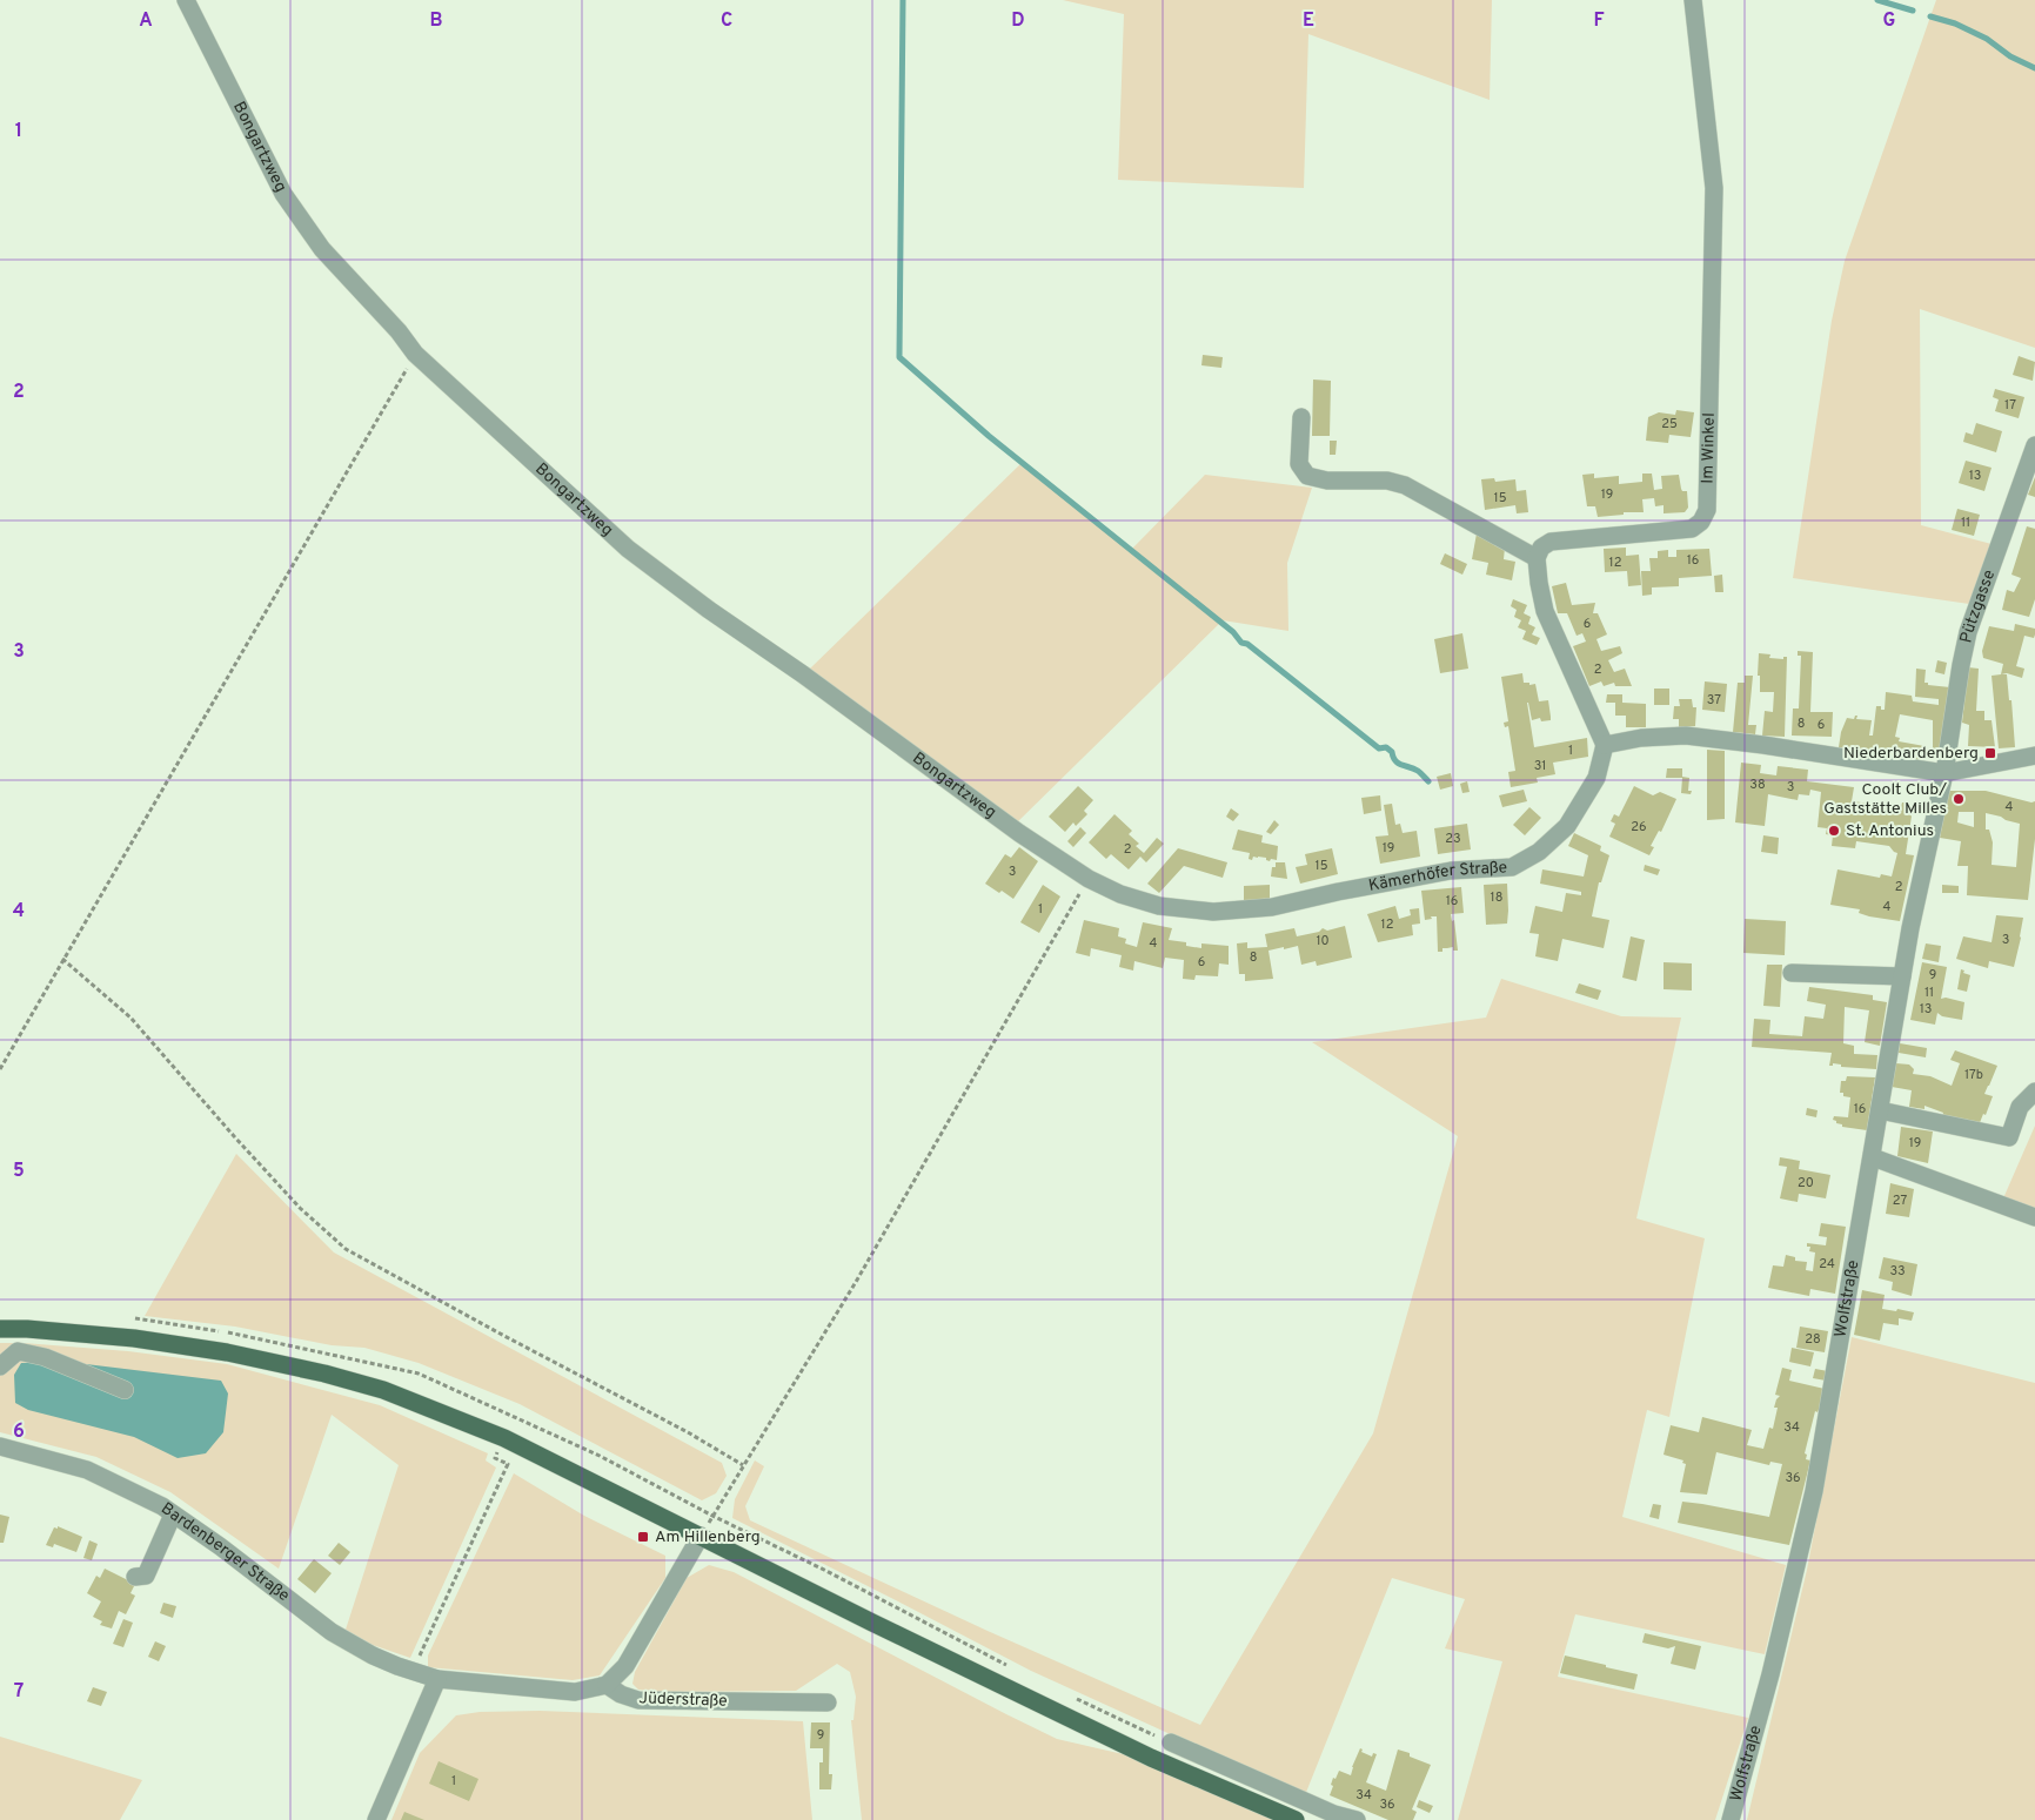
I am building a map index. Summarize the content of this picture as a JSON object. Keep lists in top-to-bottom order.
{
  "streets": {
    "street": [
      "Bongartzweg",
      "Im Winkel",
      "Pützgasse",
      "Kämerhöfer Straße",
      "Wolfstraße",
      "Bardenberger Straße",
      "Jüderstraße"
    ]
  },
  "crossings": [
    ["Bongartzweg", "Kämerhöfer Straße"],
    ["Pützgasse", "Wolfstraße"]
  ],
  "places": {
    "transit": ["Niederbardenberg", "Am Hillenberg"],
    "other": ["Coolt Club/ Gaststätte Milles", "St. Antonius"]
  },
  "house_numbers": [
    "17",
    "25",
    "13",
    "19",
    "15",
    "11",
    "16",
    "12",
    "6",
    "2",
    "37",
    "8",
    "6",
    "1",
    "31",
    "38",
    "3",
    "4",
    "26",
    "23",
    "19",
    "2",
    "15",
    "3",
    "2",
    "18",
    "16",
    "4",
    "1",
    "12",
    "3",
    "10",
    "4",
    "8",
    "6",
    "9",
    "11",
    "13",
    "17b",
    "16",
    "19",
    "20",
    "27",
    "24",
    "33",
    "28",
    "34",
    "36",
    "9",
    "1",
    "34",
    "36"
  ],
  "grid": {
    "columns": [
      "A",
      "B",
      "C",
      "D",
      "E",
      "F",
      "G"
    ],
    "rows": [
      "1",
      "2",
      "3",
      "4",
      "5",
      "6",
      "7"
    ]
  }
}
